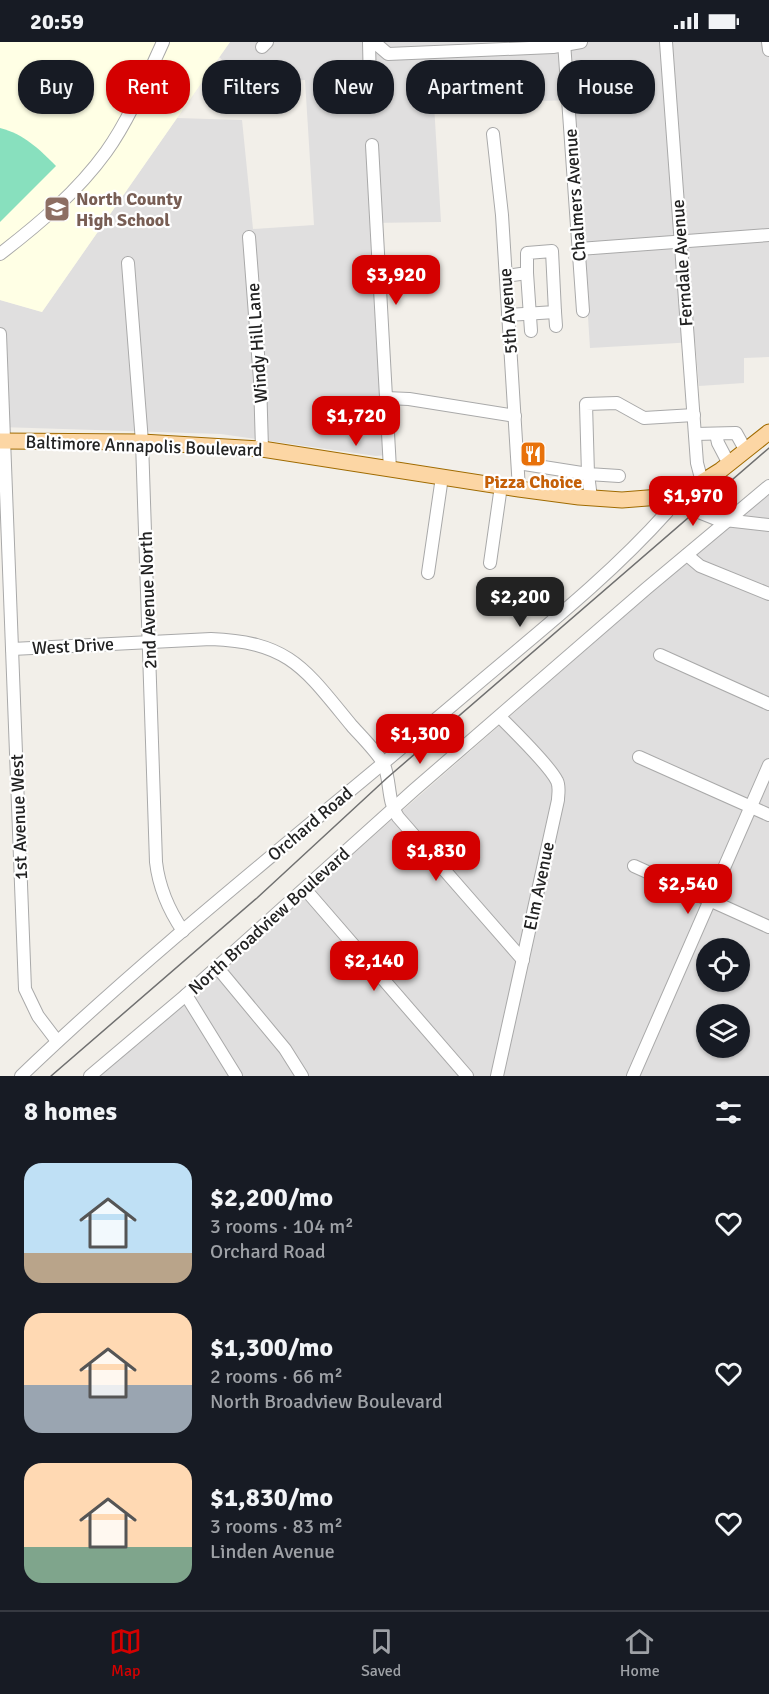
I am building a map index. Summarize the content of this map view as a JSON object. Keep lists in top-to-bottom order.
{
  "streets": {
    "main road": ["Baltimore Annapolis Boulevard"],
    "street": [
      "Chalmers Avenue",
      "Ferndale Avenue",
      "5th Avenue",
      "Windy Hill Lane",
      "2nd Avenue North",
      "West Drive",
      "1st Avenue West",
      "Orchard Road",
      "Elm Avenue",
      "North Broadview Boulevard"
    ]
  },
  "crossings": [
    ["Ferndale Avenue", "Baltimore Annapolis Boulevard"],
    ["5th Avenue", "Baltimore Annapolis Boulevard"],
    ["Windy Hill Lane", "Baltimore Annapolis Boulevard"],
    ["Baltimore Annapolis Boulevard", "2nd Avenue North"],
    ["Baltimore Annapolis Boulevard", "1st Avenue West"],
    ["Baltimore Annapolis Boulevard", "Orchard Road"],
    ["2nd Avenue North", "West Drive"],
    ["2nd Avenue North", "Orchard Road"],
    ["West Drive", "1st Avenue West"],
    ["West Drive", "Orchard Road"],
    ["West Drive", "North Broadview Boulevard"],
    ["1st Avenue West", "Orchard Road"],
    ["Elm Avenue", "North Broadview Boulevard"]
  ],
  "places": {
    "school or university": ["North County High School"],
    "restaurant": ["Pizza Choice"]
  },
  "page": {
    "status": "20:59",
    "chip": [
      "Buy",
      "Rent",
      "Filters",
      "New",
      "Apartment",
      "House"
    ],
    "price": [
      "$3,920",
      "$1,720",
      "$1,970",
      "$2,200",
      "$1,300",
      "$1,830",
      "$2,540",
      "$2,140"
    ],
    "heading": "8 homes",
    "list": [
      {
        "name": "$2,200/mo",
        "note": "3 rooms · 104 m² · Orchard Road"
      },
      {
        "name": "$1,300/mo",
        "note": "2 rooms · 66 m² · North Broadview Boulevard"
      },
      {
        "name": "$1,830/mo",
        "note": "3 rooms · 83 m² · Linden Avenue"
      }
    ],
    "tabs": ["Map", "Saved", "Home"]
  }
}
